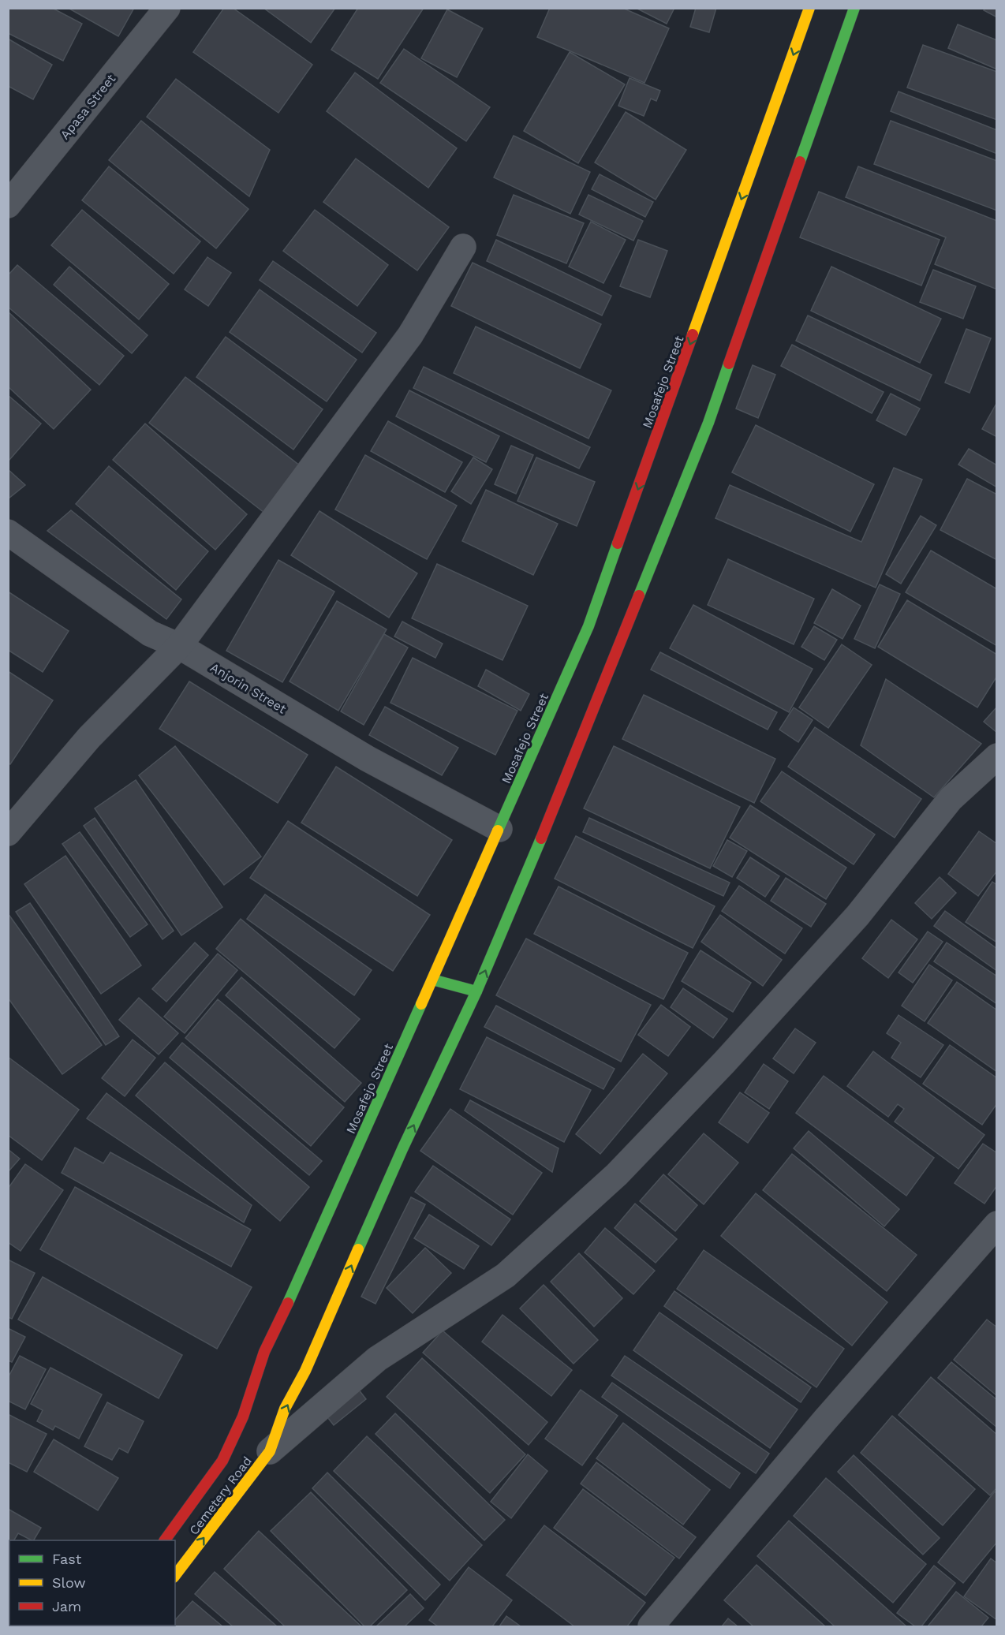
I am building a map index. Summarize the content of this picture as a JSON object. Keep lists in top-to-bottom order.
{
  "streets": {
    "main road": ["Mosafejo Street", "Cemetery Road"],
    "street": ["Apasa Street", "Anjorin Street"]
  },
  "crossings": [
    ["Mosafejo Street", "Anjorin Street"],
    ["Mosafejo Street", "Cemetery Road"]
  ],
  "legend": ["Fast", "Slow", "Jam"]
}
